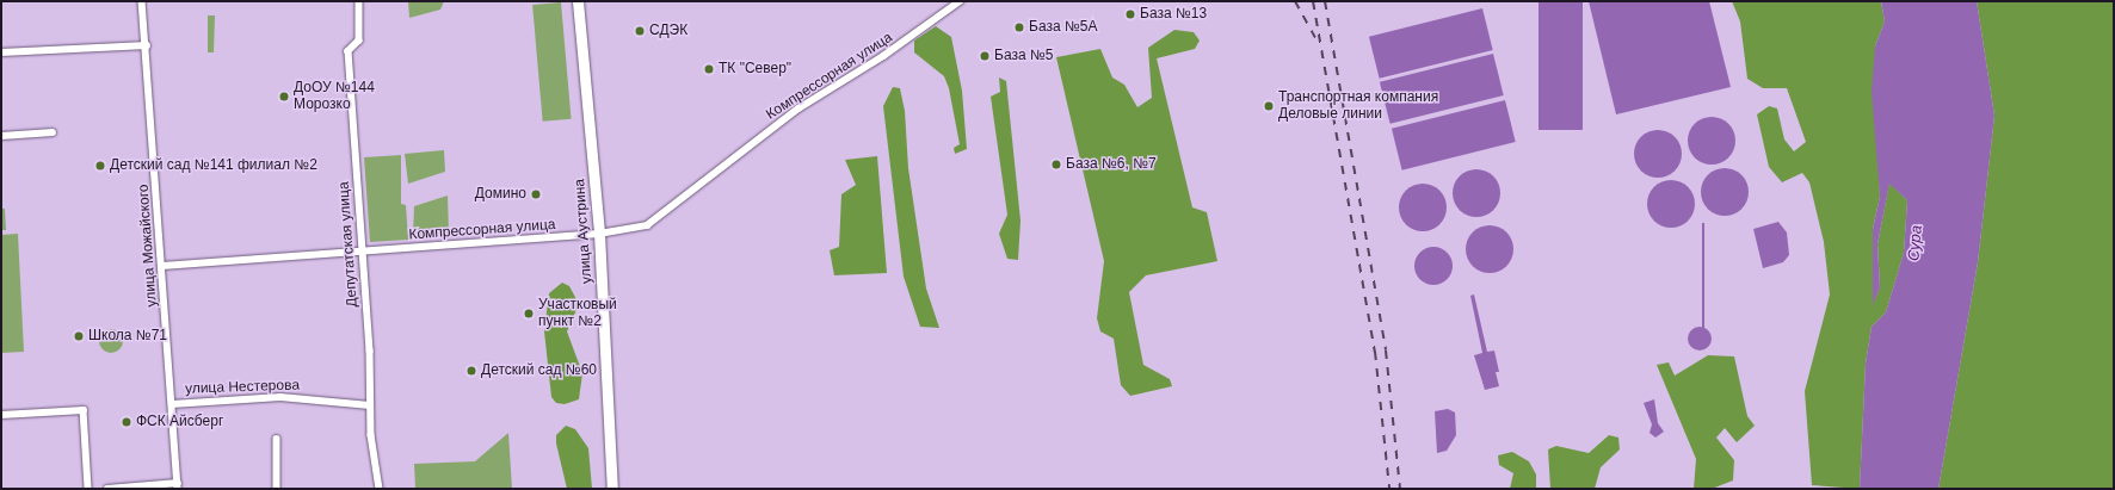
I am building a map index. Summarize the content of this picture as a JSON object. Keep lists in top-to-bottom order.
{
  "streets": {
    "main road": ["улица Аустрина"],
    "street": [
      "Компрессорная улица",
      "Депутатская улица",
      "улица Можайского",
      "улица Нестерова"
    ]
  },
  "crossings": [
    ["Компрессорная улица", "улица Аустрина"],
    ["Компрессорная улица", "Депутатская улица"],
    ["Компрессорная улица", "улица Можайского"],
    ["Депутатская улица", "улица Нестерова"],
    ["улица Можайского", "улица Нестерова"]
  ],
  "water": ["Сура"],
  "places": [
    "База №13",
    "База №5А",
    "СДЭК",
    "База №5",
    "ТК \"Север\"",
    "ДоОУ №144 Морозко",
    "Транспортная компания Деловые линии",
    "База №6, №7",
    "Детский сад №141 филиал №2",
    "Домино",
    "Участковый пункт №2",
    "Школа №71",
    "Детский сад №60",
    "ФСК Айсберг"
  ]
}
